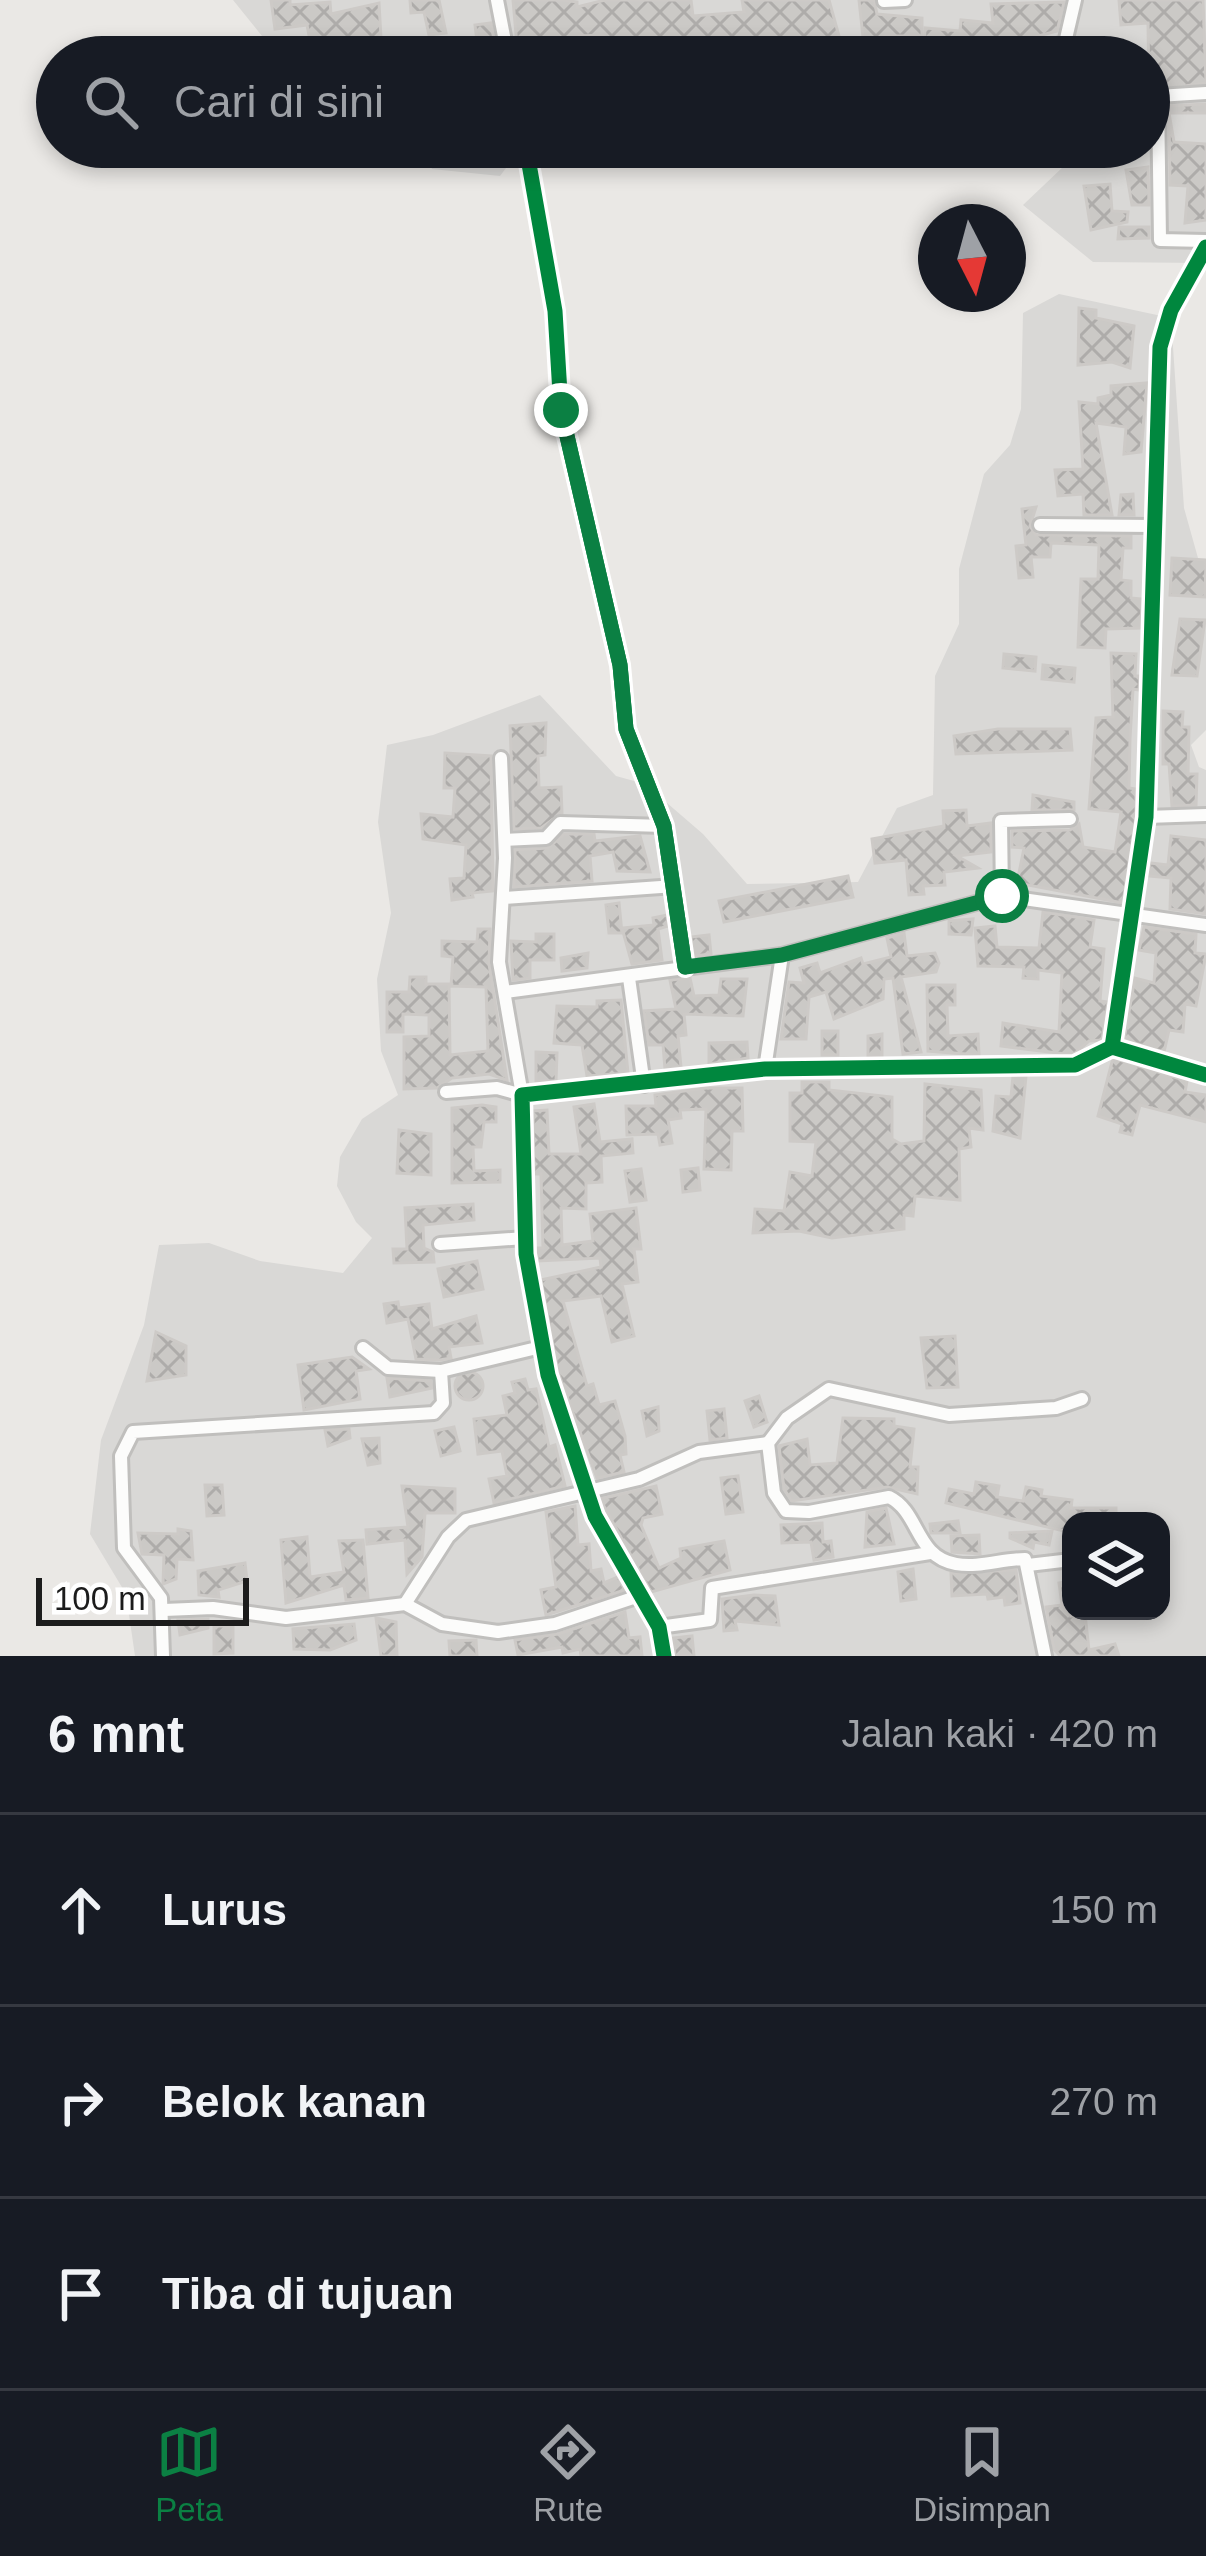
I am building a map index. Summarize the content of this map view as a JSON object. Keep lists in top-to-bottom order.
{
  "scale_bar": "100 m",
  "north": "bottom",
  "page": {
    "search": "Cari di sini",
    "scale": "100 m",
    "heading": ["6 mnt", "Jalan kaki · 420 m"],
    "list": [
      ["Lurus", "150 m"],
      ["Belok kanan", "270 m"],
      "Tiba di tujuan"
    ],
    "nav": ["Peta", "Rute", "Disimpan"]
  }
}
